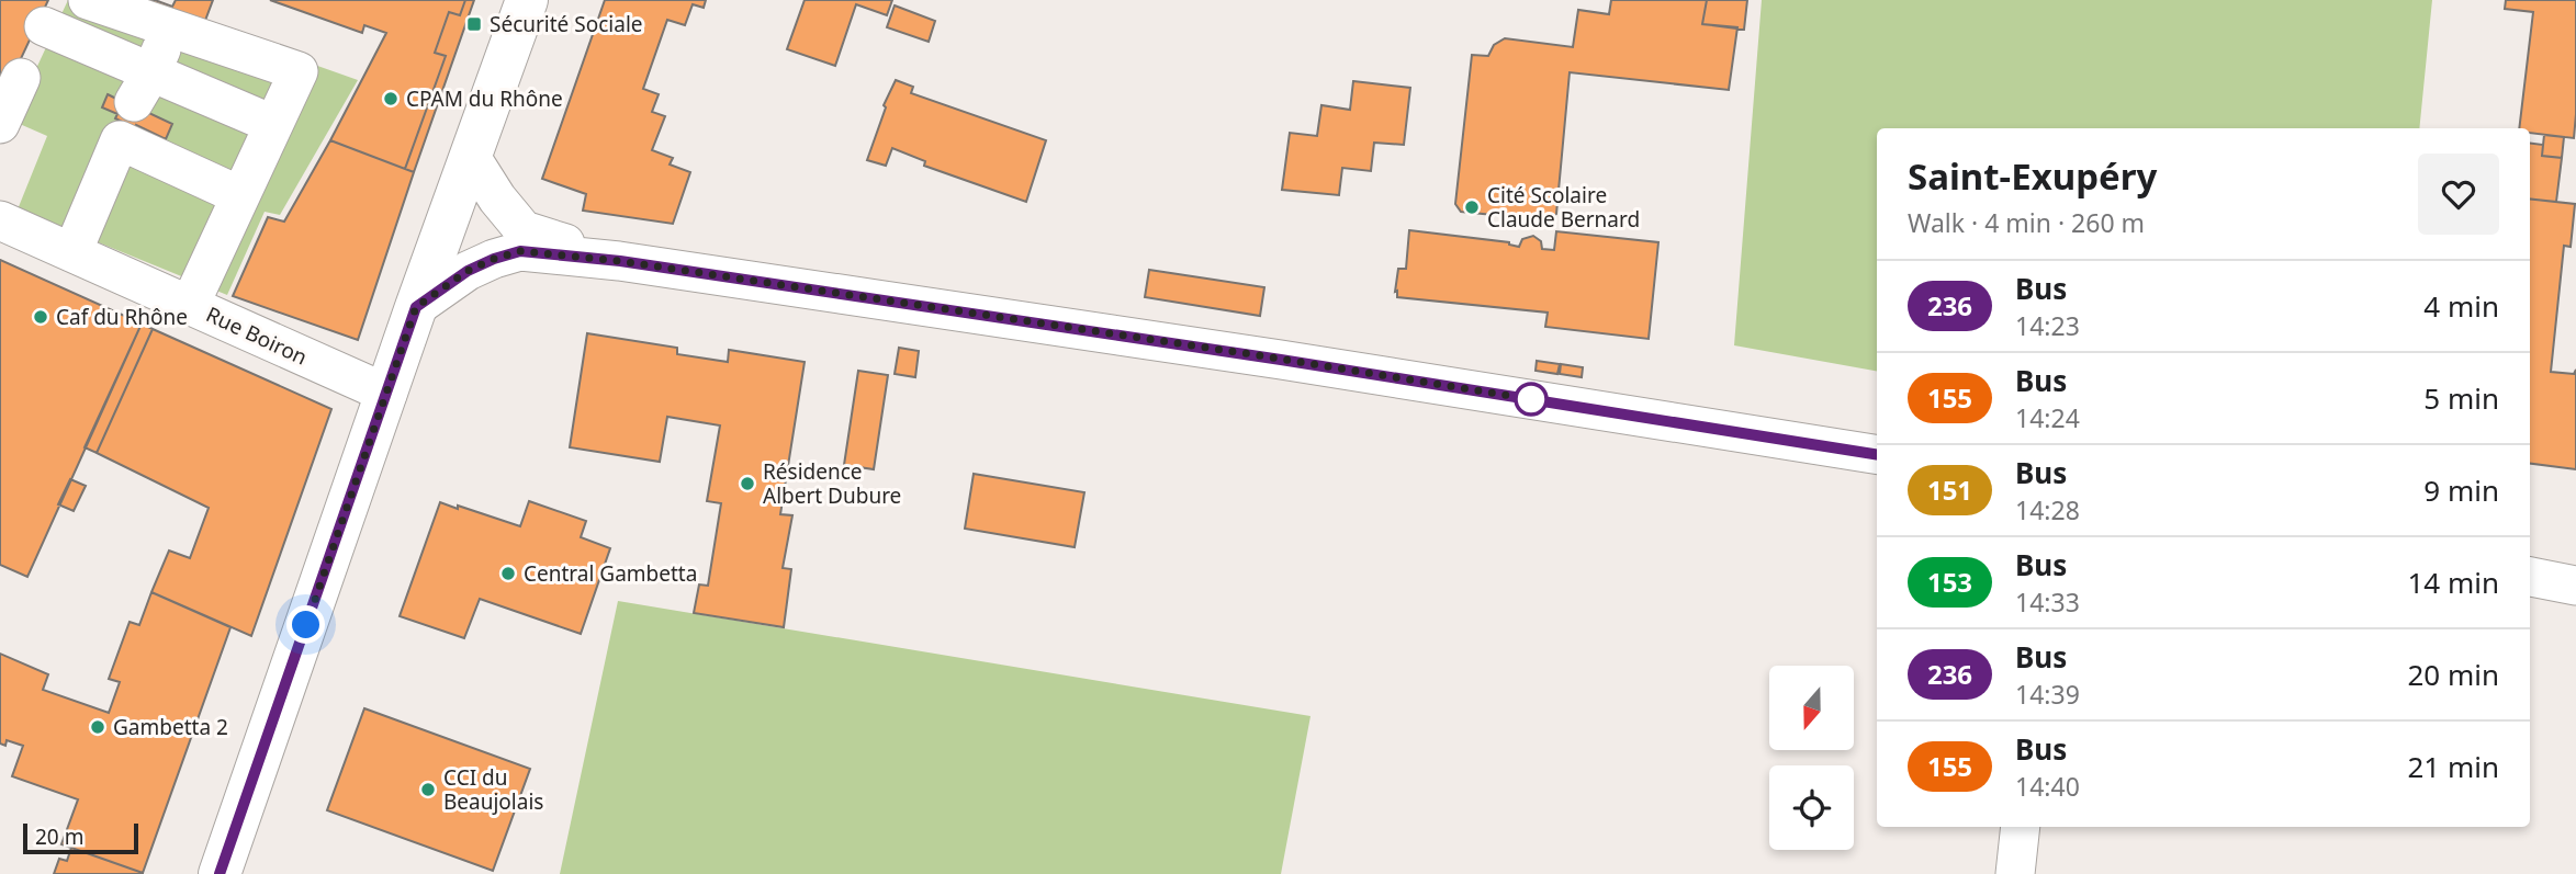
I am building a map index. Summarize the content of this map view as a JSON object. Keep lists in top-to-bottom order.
{
  "streets": {
    "street": ["Rue Boiron"]
  },
  "places": {
    "transit": ["Sécurité Sociale"],
    "other": [
      "CPAM du Rhône",
      "Cité Scolaire Claude Bernard",
      "Caf du Rhône",
      "Résidence Albert Dubure",
      "Central Gambetta",
      "Gambetta 2",
      "CCI du Beaujolais"
    ]
  },
  "lines": ["bus line 236"],
  "scale_bar": "20 m",
  "north": "bottom",
  "page": {
    "heading": ["Saint-Exupéry", "Walk · 4 min · 260 m"],
    "list": [
      {
        "mark": "236",
        "name": "Bus",
        "note": "14:23",
        "value": "4 min"
      },
      {
        "mark": "155",
        "name": "Bus",
        "note": "14:24",
        "value": "5 min"
      },
      {
        "mark": "151",
        "name": "Bus",
        "note": "14:28",
        "value": "9 min"
      },
      {
        "mark": "153",
        "name": "Bus",
        "note": "14:33",
        "value": "14 min"
      },
      {
        "mark": "236",
        "name": "Bus",
        "note": "14:39",
        "value": "20 min"
      },
      {
        "mark": "155",
        "name": "Bus",
        "note": "14:40",
        "value": "21 min"
      }
    ],
    "scale": "20 m"
  }
}
